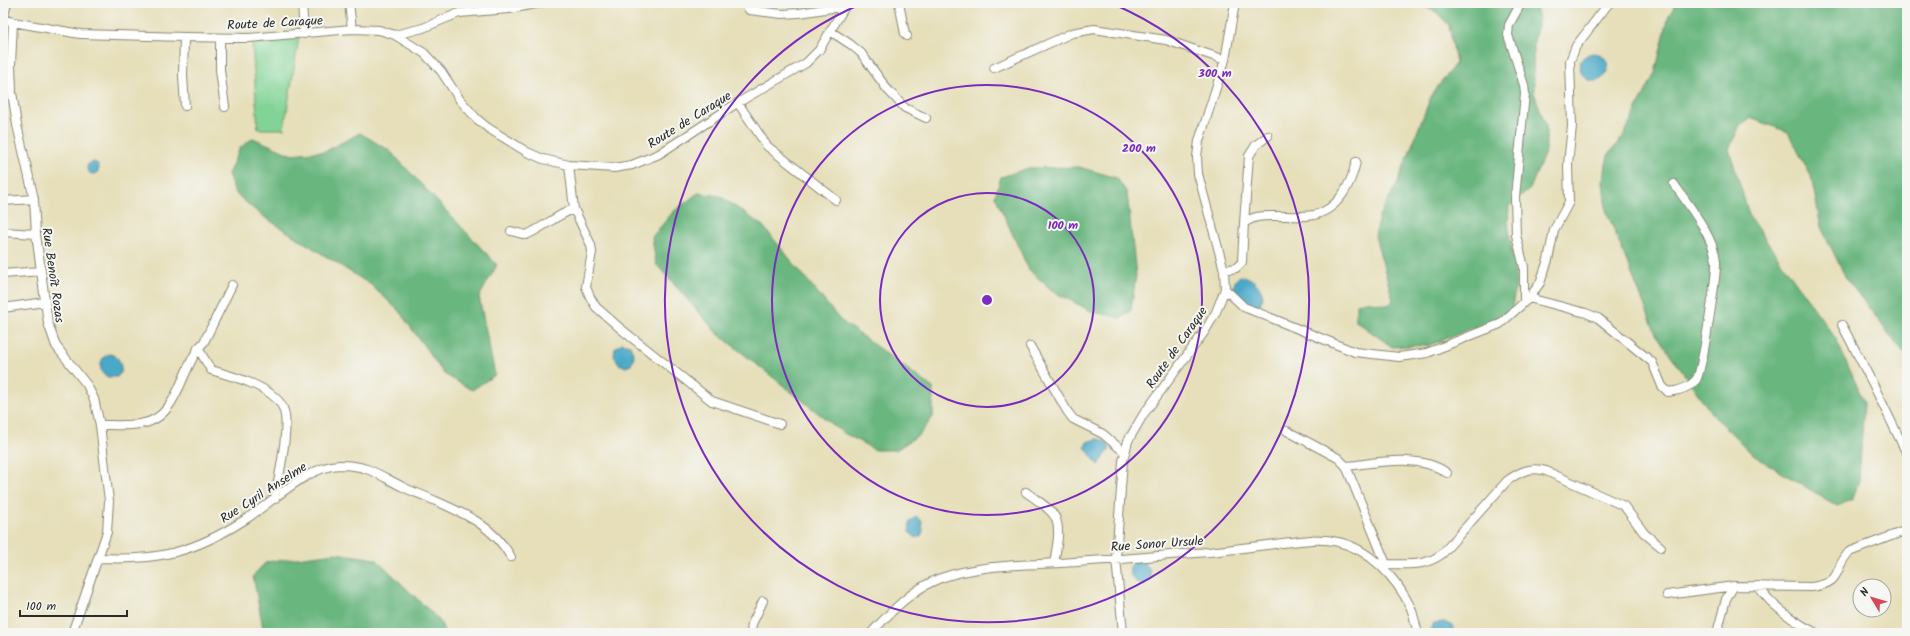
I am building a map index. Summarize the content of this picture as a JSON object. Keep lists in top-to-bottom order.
{
  "streets": {
    "street": [
      "Route de Caraque",
      "Rue Benoît Rozas",
      "Rue Cyril Anselme",
      "Rue Sonor Ursule"
    ]
  },
  "crossings": [
    ["Route de Caraque", "Rue Benoît Rozas"],
    ["Route de Caraque", "Rue Sonor Ursule"],
    ["Rue Benoît Rozas", "Rue Cyril Anselme"]
  ],
  "scale_bar": "100 m",
  "north": "top left",
  "rings": ["300 m", "200 m", "100 m"]
}
